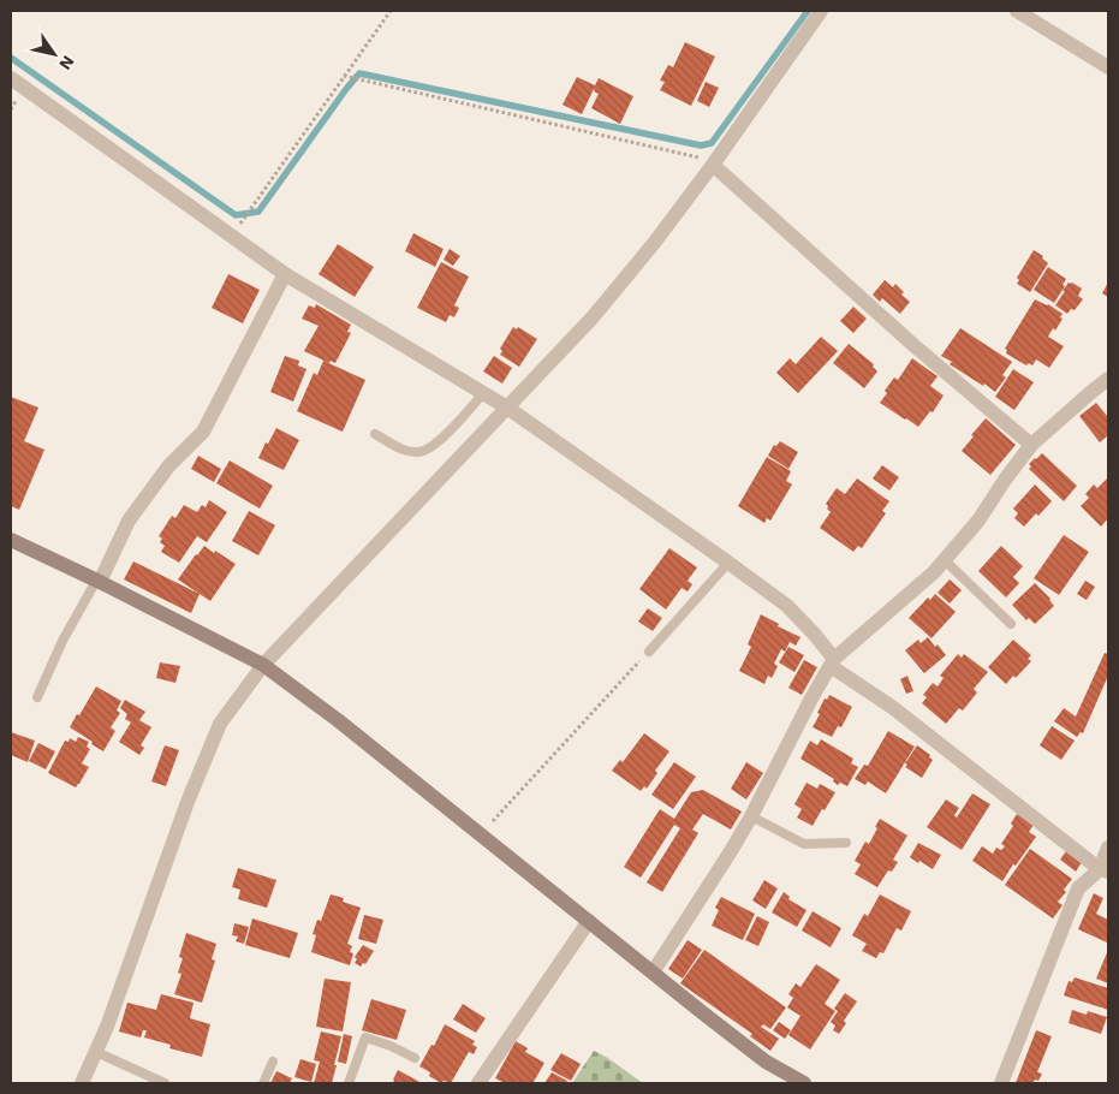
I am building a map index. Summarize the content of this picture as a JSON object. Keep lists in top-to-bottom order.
{
  "north": "bottom right"
}
